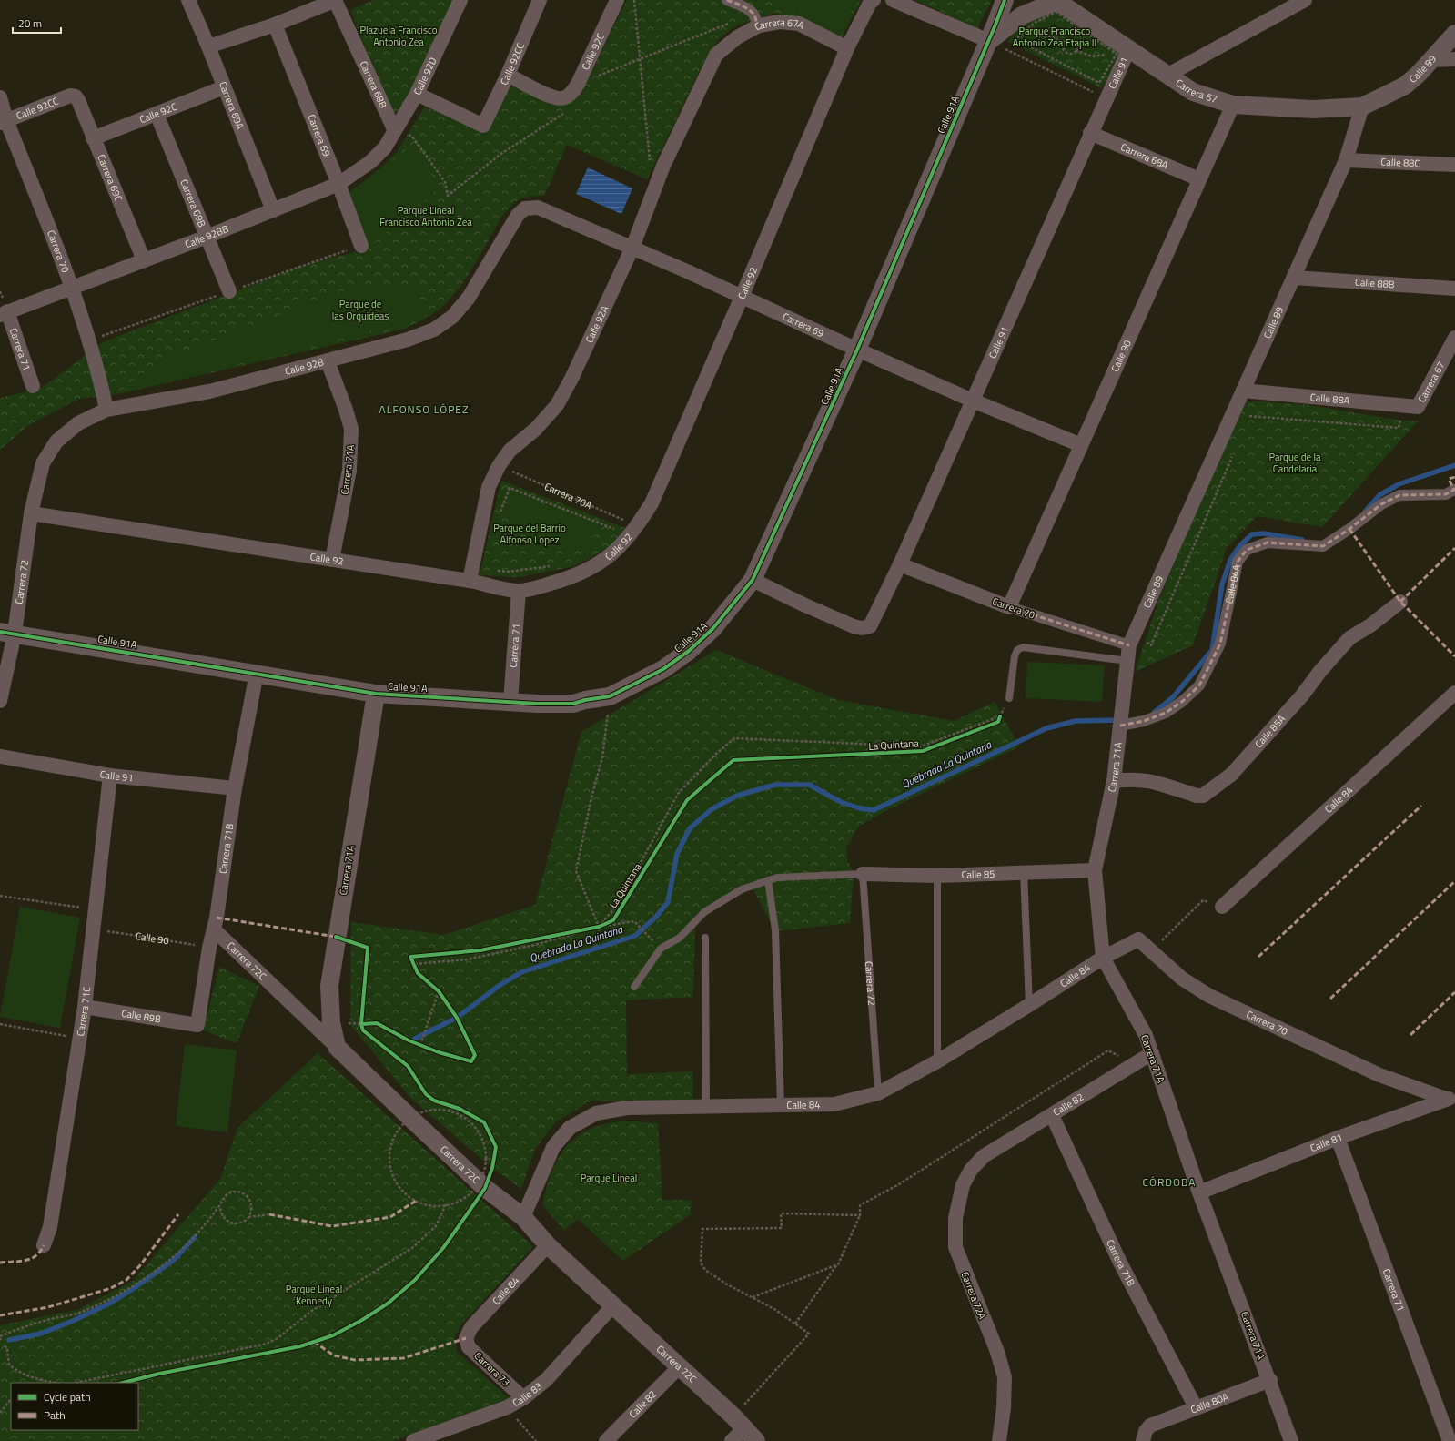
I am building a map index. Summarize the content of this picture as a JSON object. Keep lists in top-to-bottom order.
{
  "streets": {
    "street": [
      "Carrera 67A",
      "Calle 92C",
      "Calle 92CC",
      "Calle 89",
      "Calle 91",
      "Calle 92D",
      "Carrera 68B",
      "Carrera 67",
      "Carrera 69A",
      "Calle 91A",
      "Carrera 69",
      "Carrera 68A",
      "Calle 88C",
      "Carrera 69C",
      "Carrera 69B",
      "Calle 92BB",
      "Carrera 70",
      "Calle 92",
      "Calle 88B",
      "Calle 92A",
      "Carrera 71",
      "Calle 90",
      "Calle 92B",
      "Calle 88A",
      "Carrera 71A",
      "Carrera 72",
      "Calle 84A",
      "Calle 85A",
      "Calle 84",
      "Carrera 71B",
      "Calle 85",
      "Carrera 72C",
      "Carrera 71C",
      "Calle 89B",
      "Calle 82",
      "Calle 81",
      "Carrera 72A",
      "Carrera 73",
      "Calle 83",
      "Calle 80A"
    ],
    "path": ["Carrera 70A"],
    "cycle path": ["La Quintana"]
  },
  "crossings": [
    ["Carrera 67A", "Calle 92"],
    ["Carrera 67A", "Calle 92A"],
    ["Calle 92C", "Calle 92CC"],
    ["Calle 92C", "Carrera 69A"],
    ["Calle 92C", "Carrera 69C"],
    ["Calle 92C", "Carrera 69B"],
    ["Calle 92CC", "Calle 92D"],
    ["Calle 92CC", "Carrera 69C"],
    ["Calle 92CC", "Carrera 70"],
    ["Calle 89", "Carrera 67"],
    ["Calle 89", "Calle 88C"],
    ["Calle 89", "Carrera 70"],
    ["Calle 89", "Calle 88B"],
    ["Calle 89", "Calle 88A"],
    ["Calle 89", "Carrera 71A"],
    ["Calle 91", "Carrera 67"],
    ["Calle 91", "Calle 91A"],
    ["Calle 91", "Carrera 69"],
    ["Calle 91", "Carrera 68A"],
    ["Calle 91", "Carrera 70"],
    ["Calle 91", "Carrera 71B"],
    ["Calle 91", "Carrera 71C"],
    ["Calle 92D", "Carrera 68B"],
    ["Calle 92D", "Calle 92BB"],
    ["Carrera 68B", "Calle 92BB"],
    ["Carrera 67", "Calle 91A"],
    ["Carrera 67", "Calle 90"],
    ["Carrera 67", "Calle 88A"],
    ["Carrera 69A", "Calle 92BB"],
    ["Calle 91A", "Carrera 69"],
    ["Calle 91A", "Carrera 71"],
    ["Calle 91A", "Carrera 71A"],
    ["Calle 91A", "Carrera 72"],
    ["Calle 91A", "Carrera 71B"],
    ["Carrera 69", "Calle 92BB"],
    ["Carrera 69", "Calle 92"],
    ["Carrera 69", "Calle 92A"],
    ["Carrera 69", "Calle 90"],
    ["Carrera 69", "Calle 92B"],
    ["Carrera 68A", "Calle 90"],
    ["Carrera 69C", "Calle 92BB"],
    ["Carrera 69B", "Calle 92BB"],
    ["Calle 92BB", "Carrera 70"],
    ["Calle 92BB", "Carrera 71"],
    ["Carrera 70", "Calle 90"],
    ["Carrera 70", "Calle 92B"],
    ["Carrera 70", "Carrera 71A"],
    ["Carrera 70", "Calle 84"],
    ["Carrera 70", "Calle 81"],
    ["Calle 92", "Calle 92A"],
    ["Calle 92", "Carrera 71"],
    ["Calle 92", "Carrera 71A"],
    ["Calle 92", "Carrera 70A"],
    ["Calle 92", "Carrera 72"],
    ["Calle 92A", "Carrera 70A"],
    ["Carrera 71", "Calle 81"],
    ["Calle 90", "Carrera 71B"],
    ["Calle 90", "Carrera 71C"],
    ["Calle 92B", "Carrera 71A"],
    ["Calle 92B", "Carrera 72"],
    ["Carrera 71A", "Calle 84A"],
    ["Carrera 71A", "Calle 85A"],
    ["Carrera 71A", "Calle 84"],
    ["Carrera 71A", "Calle 85"],
    ["Carrera 71A", "Carrera 72C"],
    ["Carrera 71A", "Calle 82"],
    ["Carrera 71A", "Calle 81"],
    ["Carrera 71A", "Calle 80A"],
    ["Carrera 72", "Calle 84"],
    ["Carrera 72", "Calle 85"],
    ["Calle 84", "Carrera 72C"],
    ["Calle 84", "Carrera 73"],
    ["Carrera 71B", "Carrera 72C"],
    ["Carrera 71B", "Calle 89B"],
    ["Carrera 71B", "Calle 82"],
    ["Carrera 71B", "Calle 80A"],
    ["Carrera 72C", "Calle 82"],
    ["Carrera 72C", "Calle 83"],
    ["Carrera 71C", "Calle 89B"],
    ["Calle 82", "Carrera 72A"],
    ["Carrera 73", "Calle 83"]
  ],
  "districts": ["ALFONSO LÓPEZ", "CÓRDOBA"],
  "water": ["Quebrada La Quintana"],
  "parks": [
    "Plazuela Francisco Antonio Zea",
    "Parque Francisco Antonio Zea Etapa II",
    "Parque Lineal Francisco Antonio Zea",
    "Parque de las Orquideas",
    "Parque de la Candelaria",
    "Parque del Barrio Alfonso Lopez",
    "Parque Lineal",
    "Parque Lineal Kennedy"
  ],
  "legend": ["Cycle path", "Path"],
  "scale_bar": "20 m"
}
